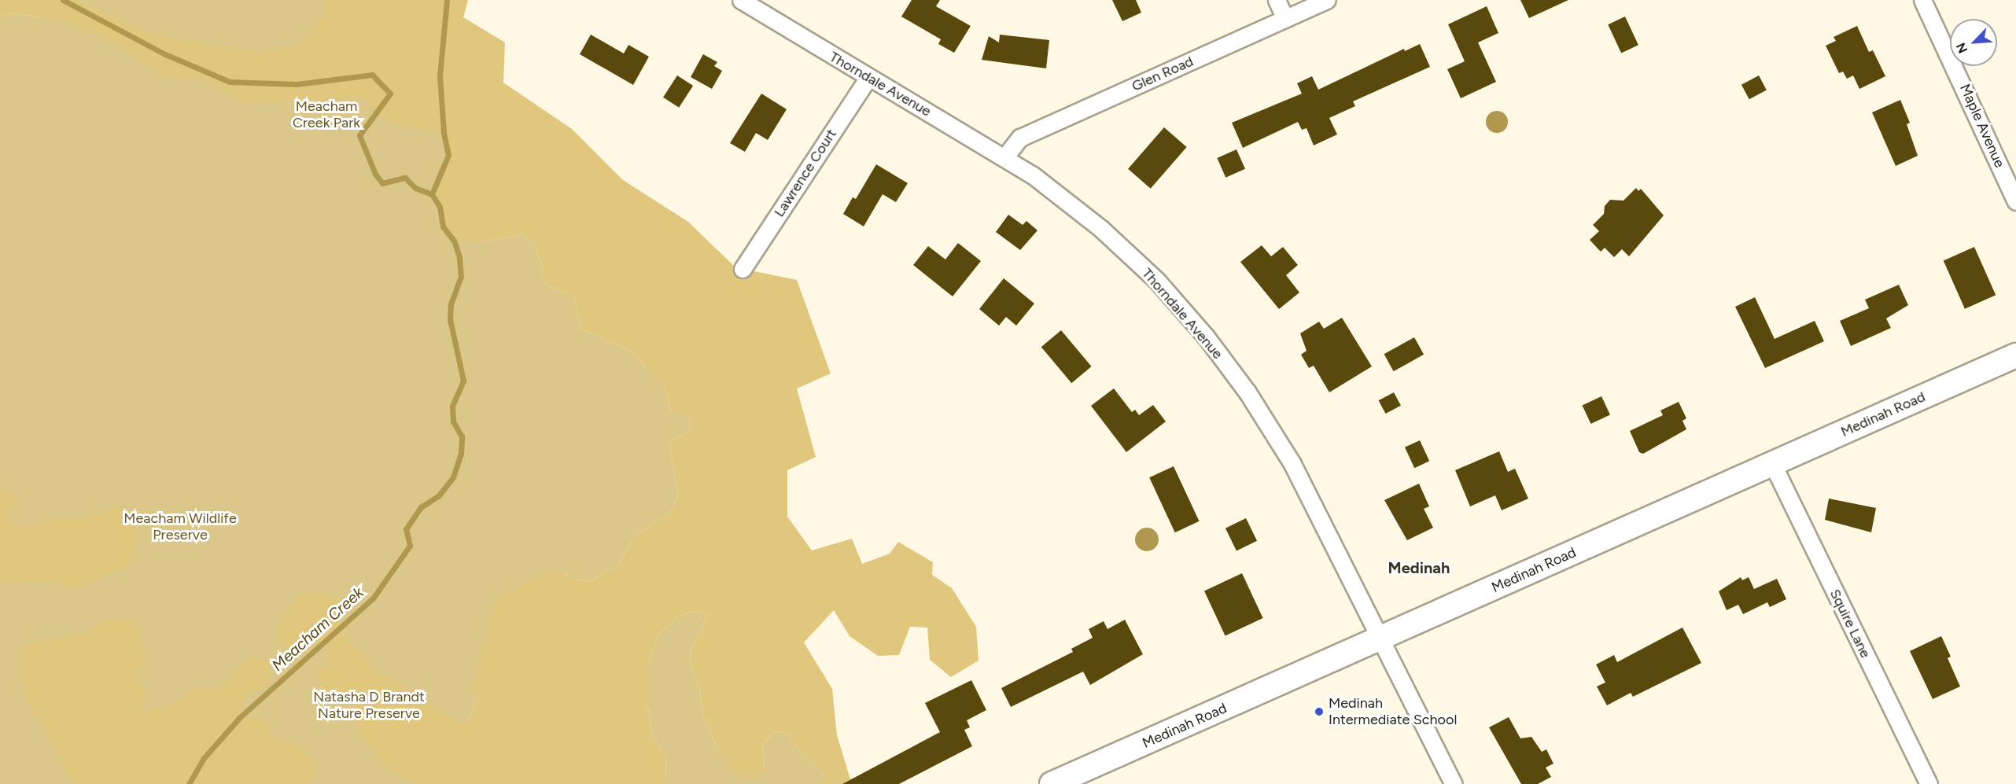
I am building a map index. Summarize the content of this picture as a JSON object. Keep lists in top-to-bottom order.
{
  "streets": {
    "main road": ["Medinah Road"],
    "street": [
      "Glen Road",
      "Thorndale Avenue",
      "Maple Avenue",
      "Lawrence Court",
      "Squire Lane"
    ]
  },
  "crossings": [
    ["Glen Road", "Thorndale Avenue"],
    ["Thorndale Avenue", "Lawrence Court"],
    ["Thorndale Avenue", "Medinah Road"],
    ["Medinah Road", "Squire Lane"]
  ],
  "districts": ["Medinah"],
  "water": ["Meacham Creek"],
  "parks": ["Meacham Creek Park", "Meacham Wildlife Preserve", "Natasha D Brandt Nature Preserve"],
  "places": ["Medinah Intermediate School"],
  "north": "bottom left"
}
